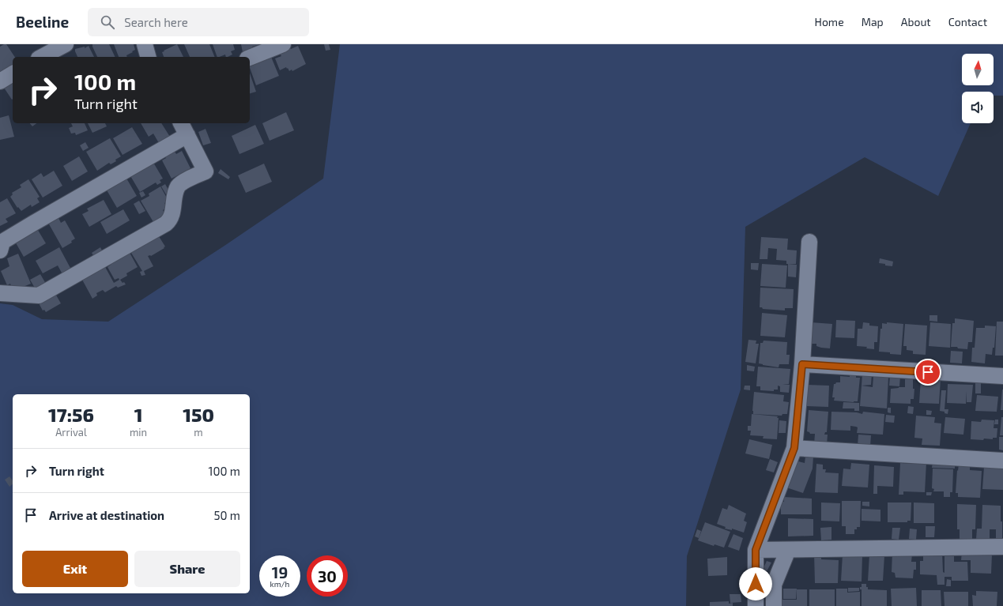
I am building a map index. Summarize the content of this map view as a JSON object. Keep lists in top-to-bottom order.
{
  "north": "top",
  "page": {
    "header": "Beeline",
    "search": "Search here",
    "nav": [
      "Home",
      "Map",
      "About",
      "Contact"
    ],
    "turn": ["100 m", "Turn right"],
    "eta": [
      "17:56",
      "Arrival",
      "1",
      "min",
      "150",
      "m"
    ],
    "list": [
      {
        "name": "Turn right",
        "value": "100 m"
      },
      {
        "name": "Arrive at destination",
        "value": "50 m"
      }
    ],
    "buttons": ["Exit", "Share"],
    "speed": "19 km/h",
    "limit": "30"
  }
}
